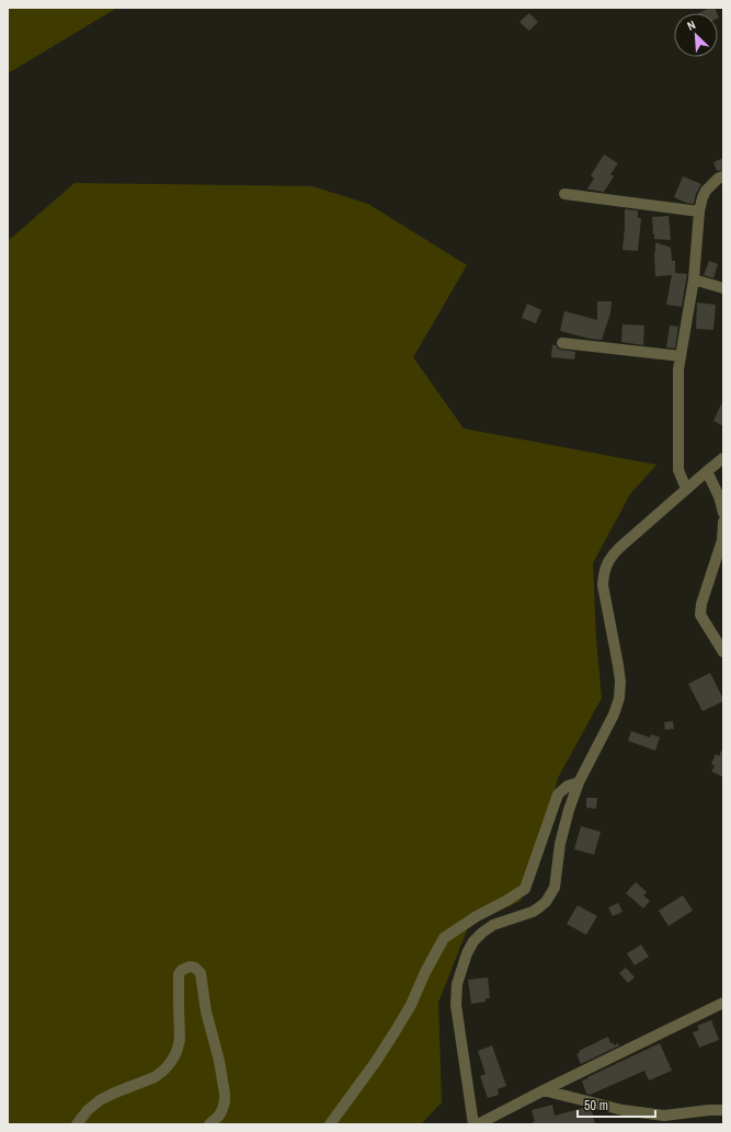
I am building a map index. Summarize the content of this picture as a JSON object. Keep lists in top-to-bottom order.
{
  "scale_bar": "50 m",
  "north": "top left"
}
